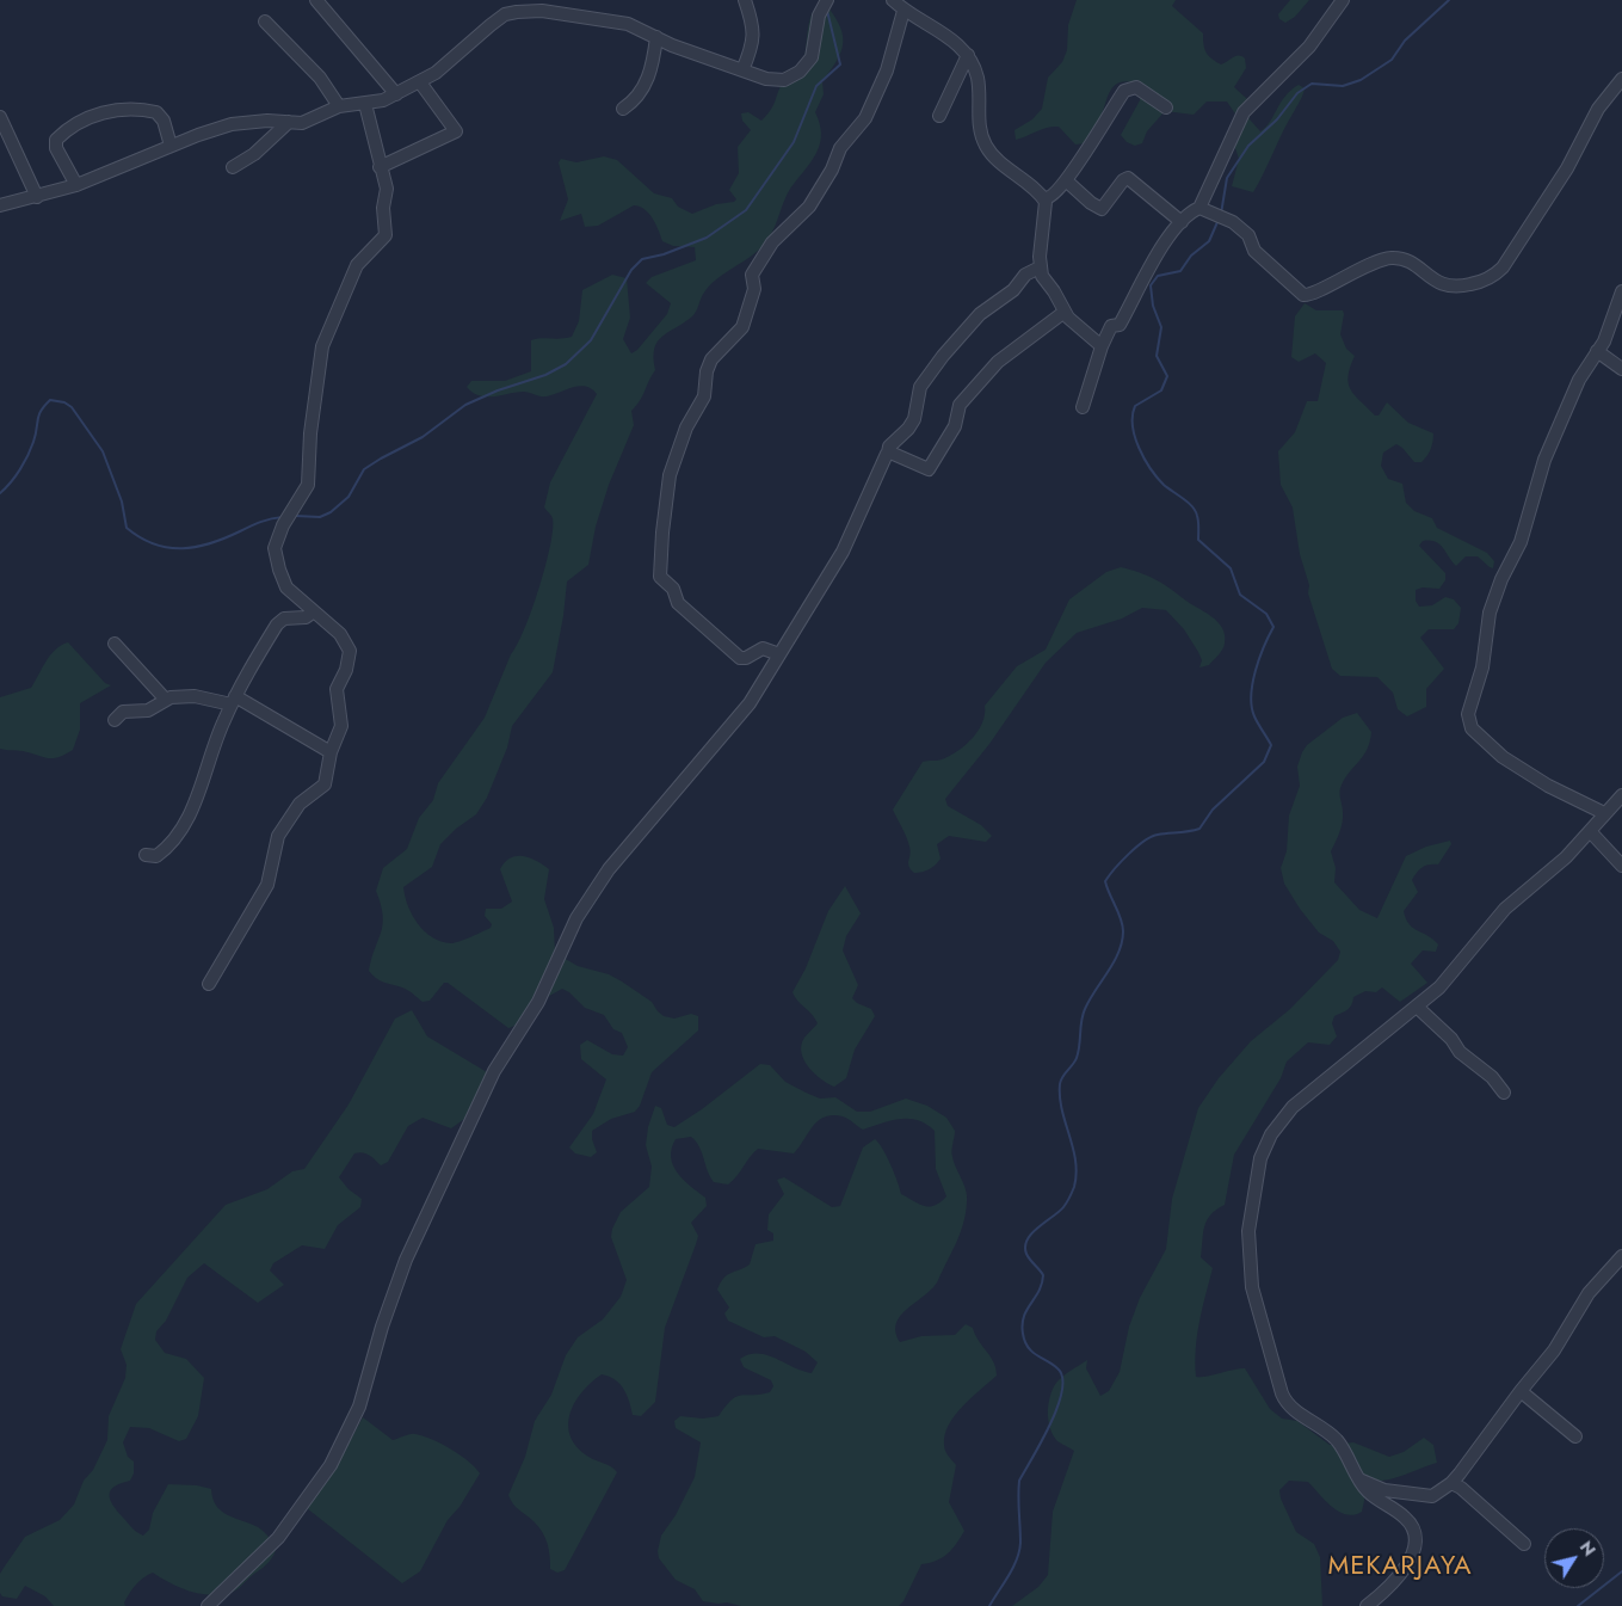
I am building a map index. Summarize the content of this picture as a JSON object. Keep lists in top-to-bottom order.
{
  "districts": ["MEKARJAYA"],
  "north": "top right"
}
